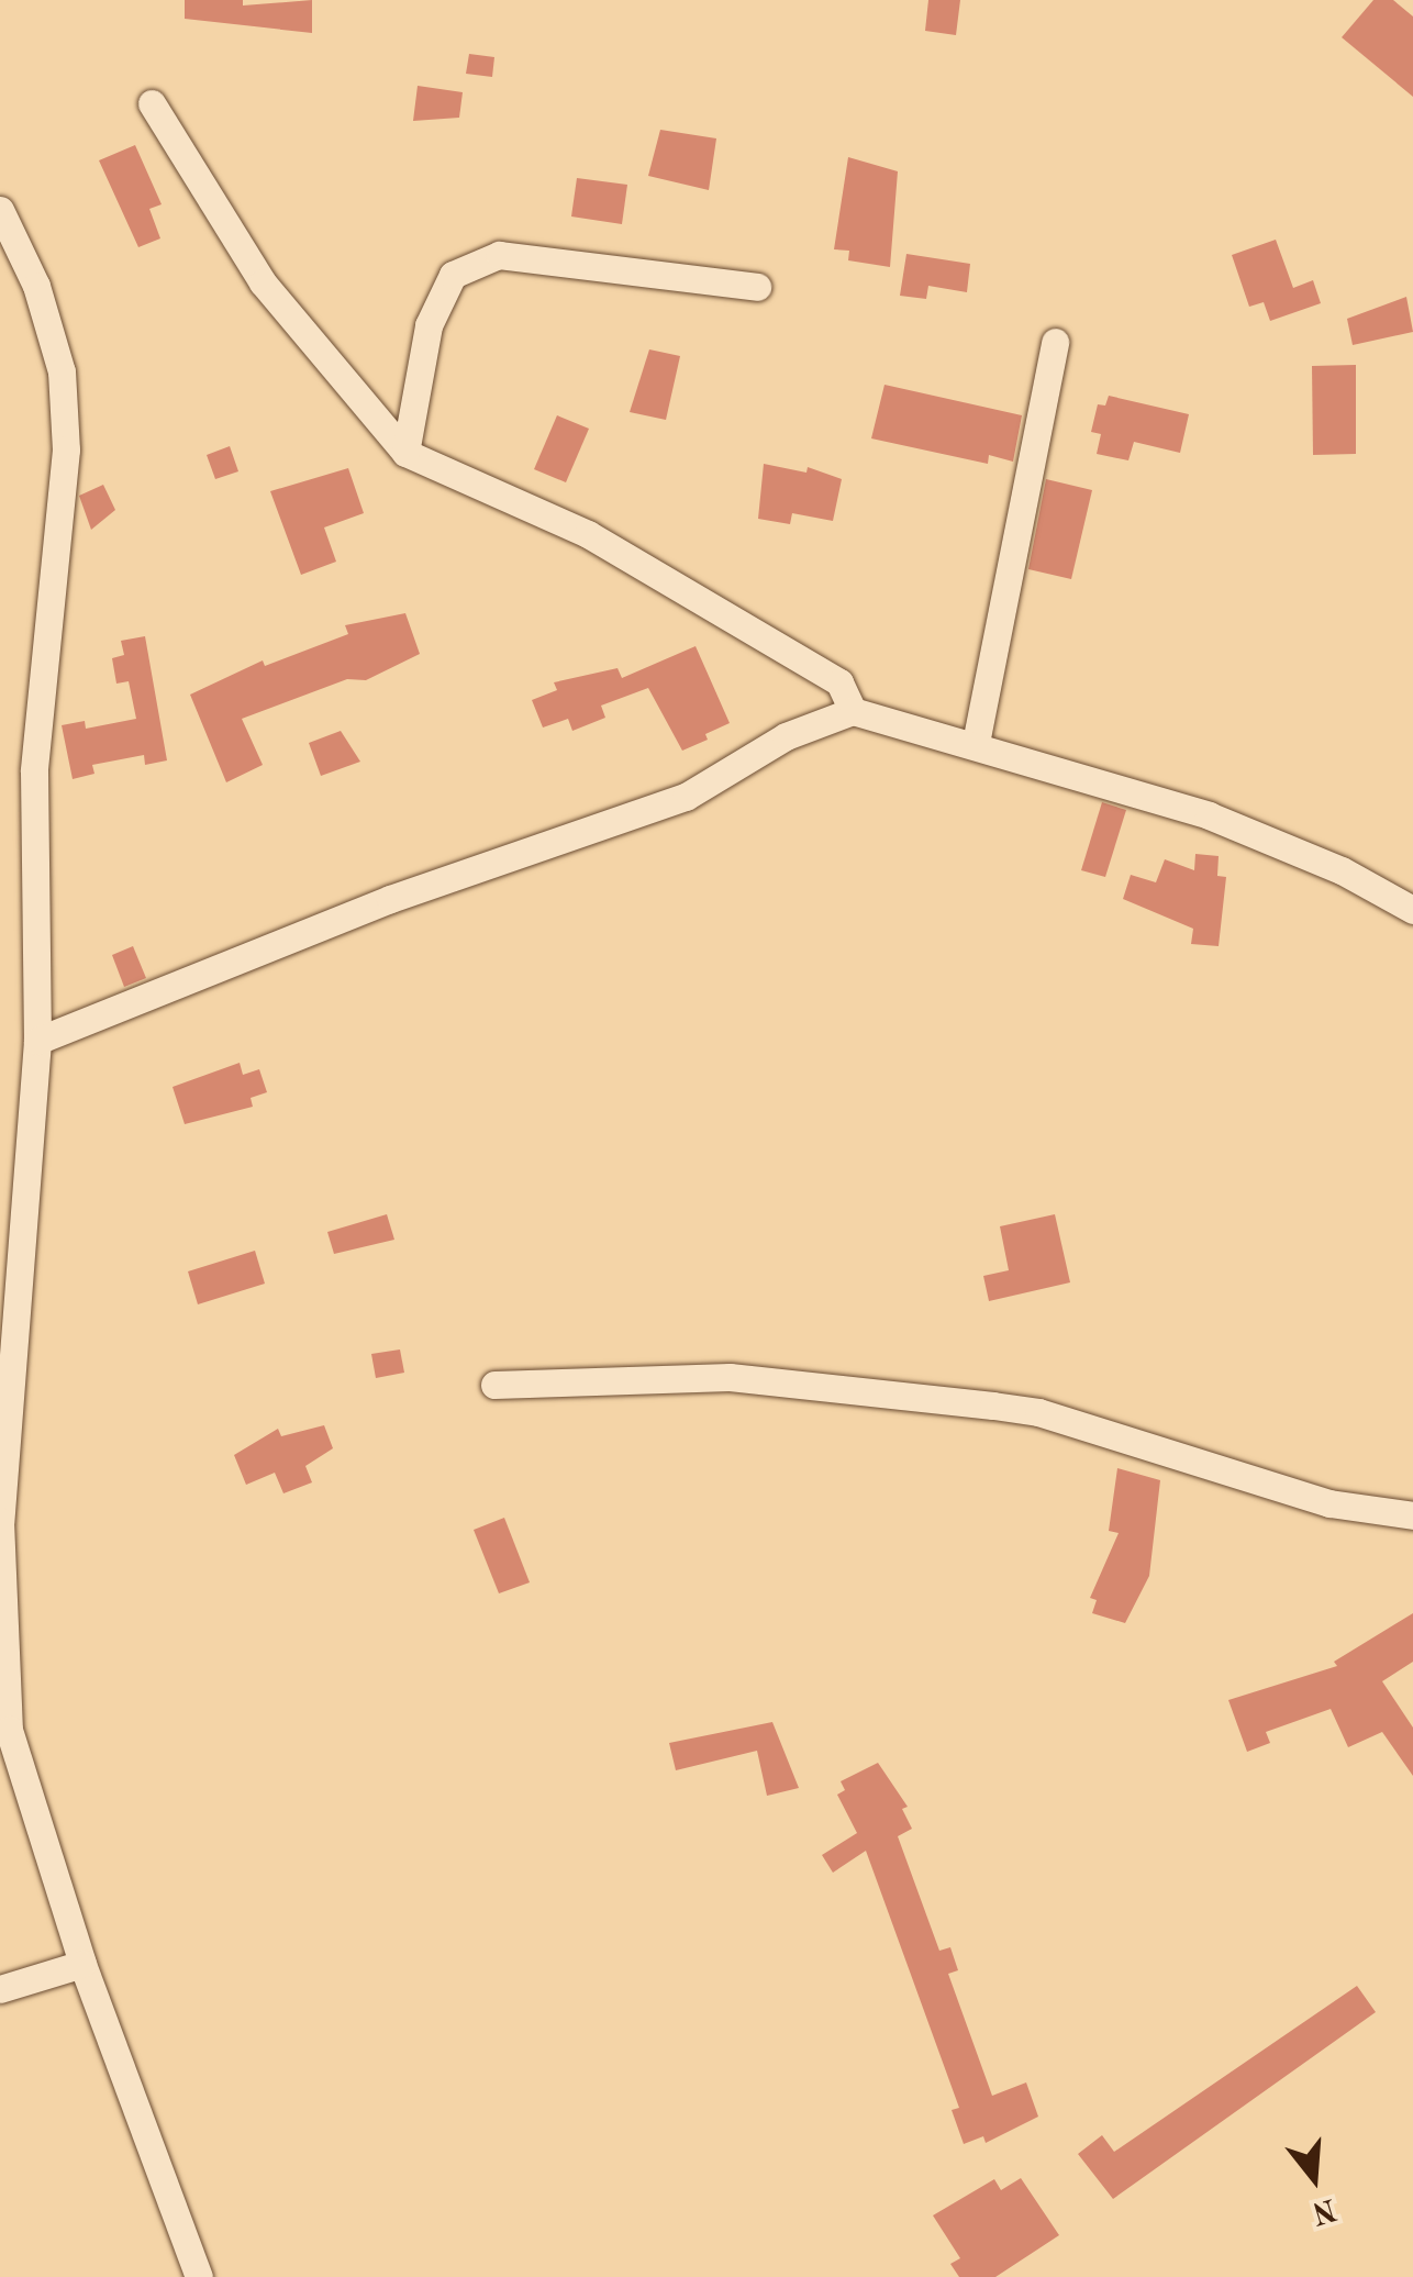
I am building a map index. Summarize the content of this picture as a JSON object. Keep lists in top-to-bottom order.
{
  "north": "bottom"
}
